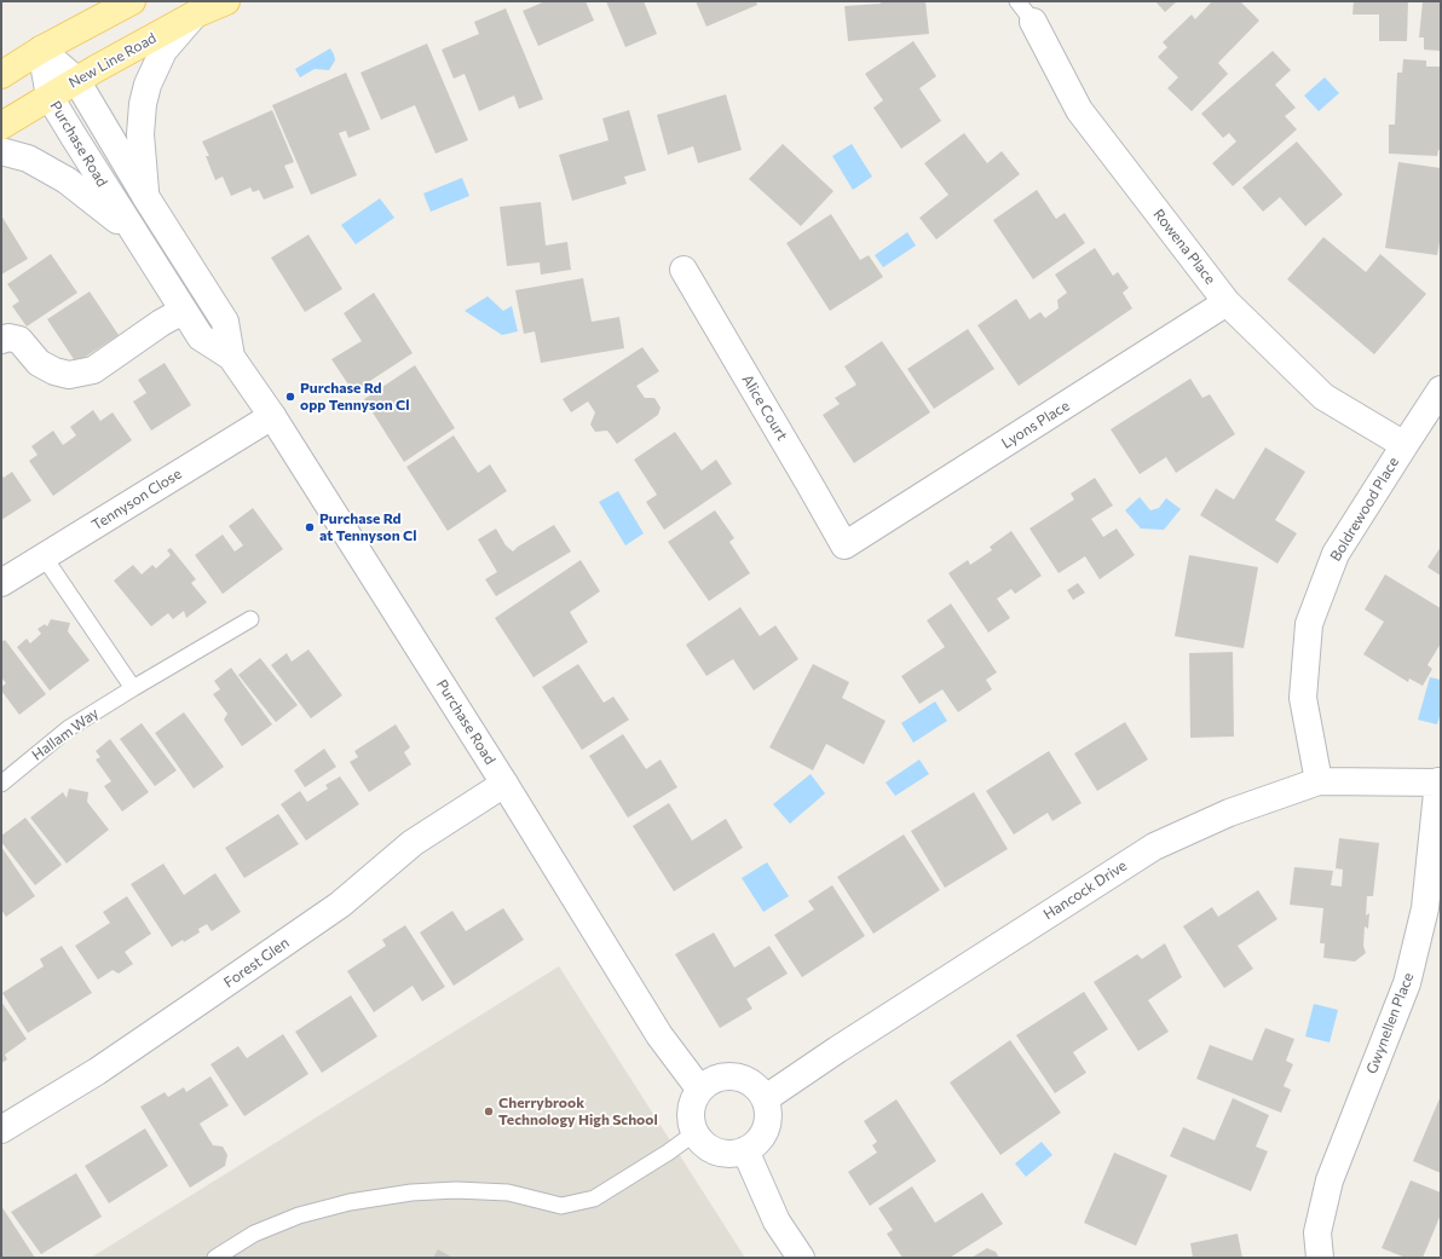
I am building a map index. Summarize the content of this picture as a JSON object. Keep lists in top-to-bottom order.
{
  "streets": {
    "main road": ["New Line Road"],
    "street": [
      "Purchase Road",
      "Rowena Place",
      "Alice Court",
      "Lyons Place",
      "Tennyson Close",
      "Boldrewood Place",
      "Hancock Drive",
      "Forest Glen",
      "Gwynellen Place"
    ],
    "lane": ["Hallam Way"]
  },
  "crossings": [
    ["New Line Road", "Purchase Road"],
    ["Purchase Road", "Tennyson Close"],
    ["Purchase Road", "Hancock Drive"],
    ["Purchase Road", "Forest Glen"],
    ["Rowena Place", "Lyons Place"],
    ["Rowena Place", "Boldrewood Place"],
    ["Alice Court", "Lyons Place"],
    ["Boldrewood Place", "Hancock Drive"],
    ["Hancock Drive", "Gwynellen Place"]
  ],
  "places": ["Purchase Rd opp Tennyson Cl", "Purchase Rd at Tennyson Cl", "Cherrybrook Technology High School"]
}
